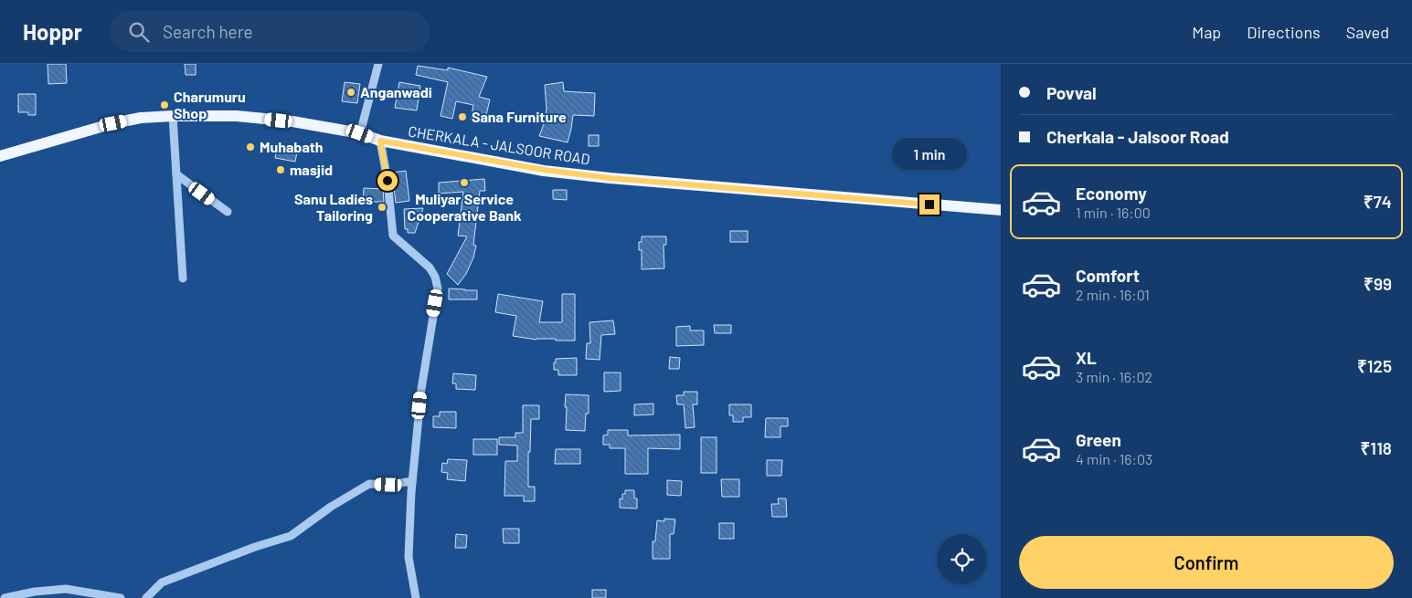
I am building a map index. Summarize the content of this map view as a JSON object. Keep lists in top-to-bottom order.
{
  "streets": {
    "main road": ["CHERKALA - JALSOOR ROAD"]
  },
  "places": [
    "Anganwadi",
    "Charumuru Shop",
    "Sana Furniture",
    "Muhabath",
    "masjid",
    "Muliyar Service Cooperative Bank",
    "Sanu Ladies Tailoring"
  ],
  "page": {
    "header": "Hoppr",
    "search": "Search here",
    "nav": ["Map", "Directions", "Saved"],
    "banner": ["Povval", "Cherkala - Jalsoor Road"],
    "bubble": "1 min",
    "list": [
      {
        "name": "Economy",
        "note": "1 min · 16:00",
        "value": "₹74"
      },
      {
        "name": "Comfort",
        "note": "2 min · 16:01",
        "value": "₹99"
      },
      {
        "name": "XL",
        "note": "3 min · 16:02",
        "value": "₹125"
      },
      {
        "name": "Green",
        "note": "4 min · 16:03",
        "value": "₹118"
      }
    ],
    "buttons": "Confirm"
  }
}
